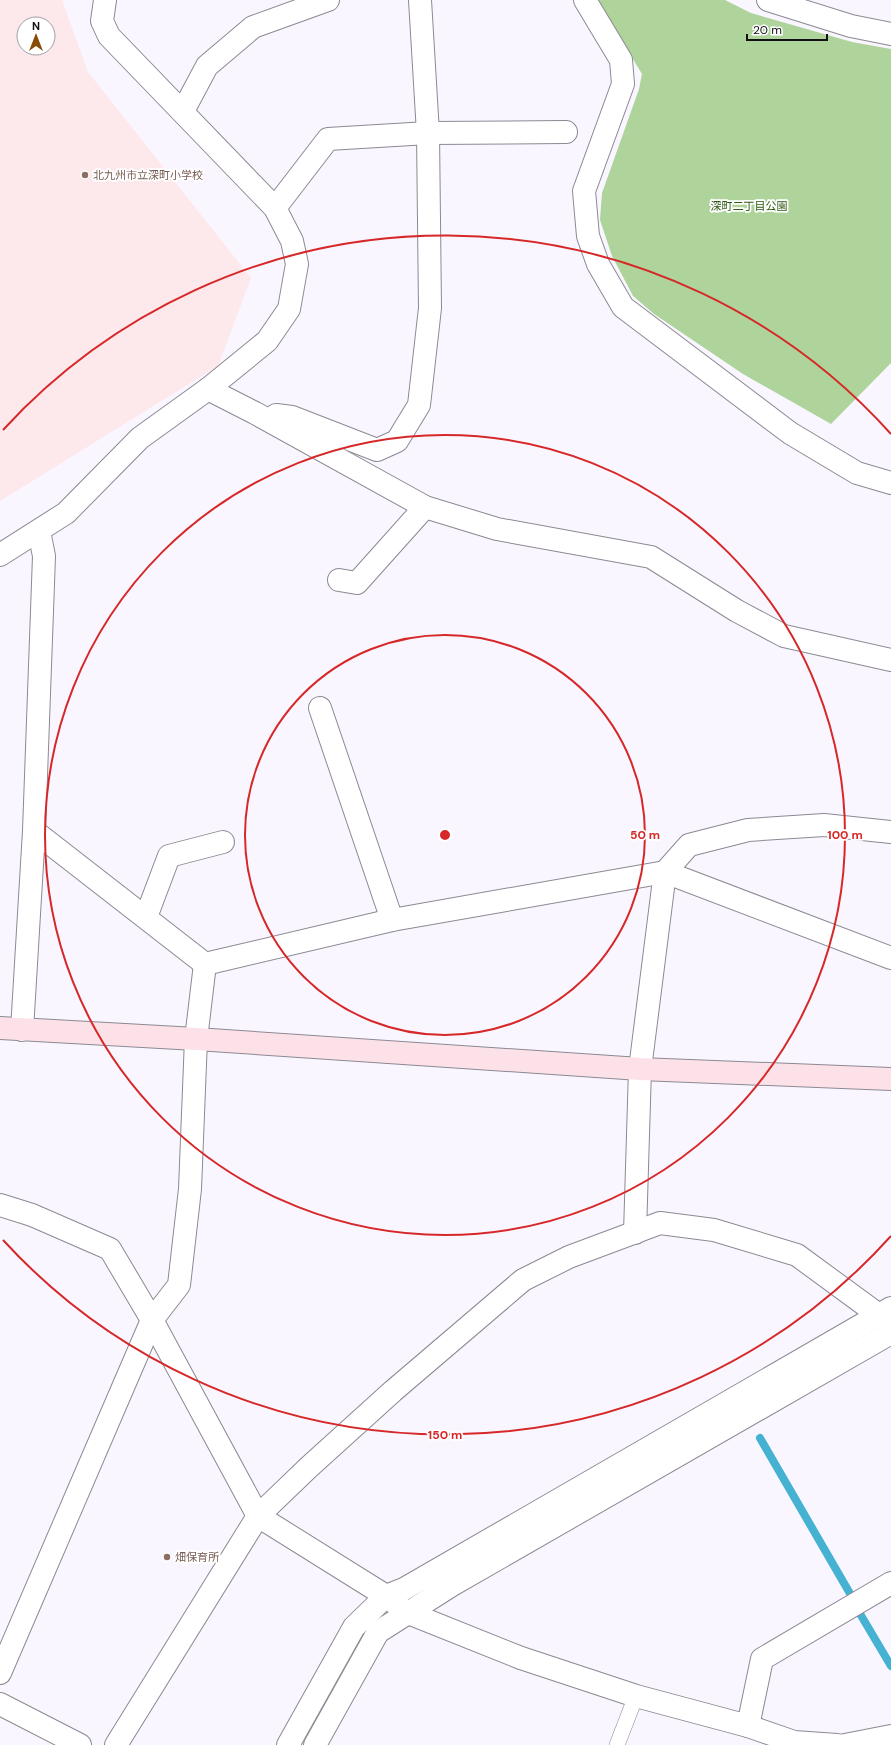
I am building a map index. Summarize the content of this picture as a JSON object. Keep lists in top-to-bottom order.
{
  "parks": ["深町二丁目公園"],
  "places": ["北九州市立深町小学校", "畑保育所"],
  "scale_bar": "20 m",
  "north": "top",
  "rings": ["50 m", "100 m", "150 m"]
}
